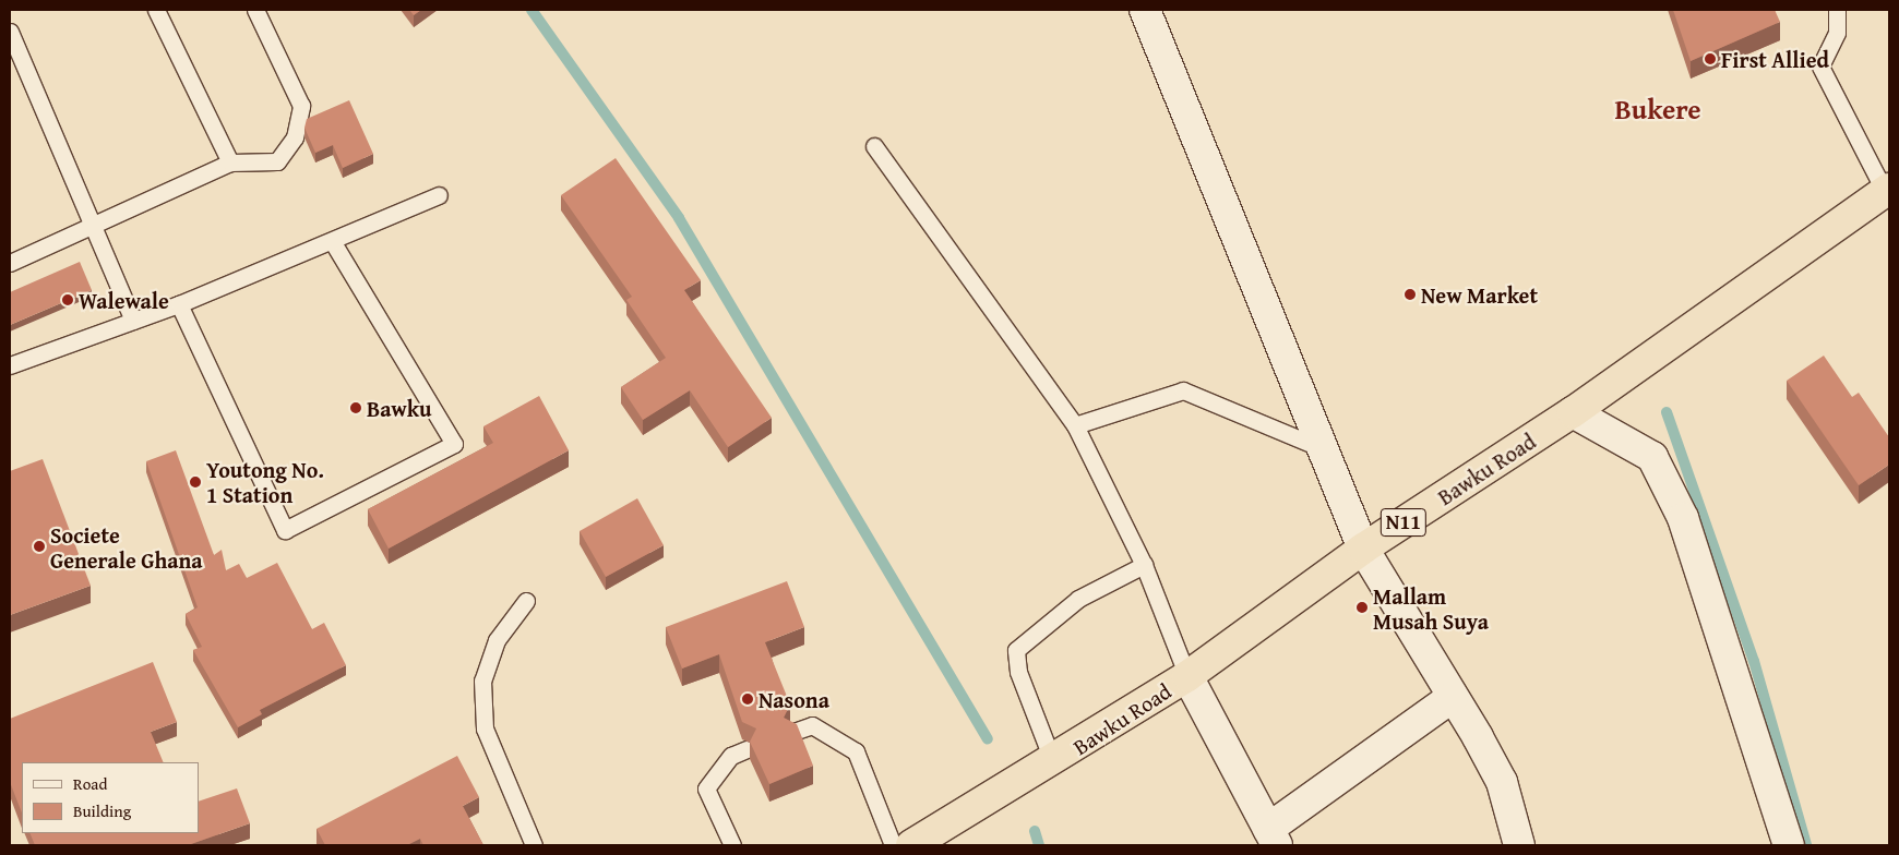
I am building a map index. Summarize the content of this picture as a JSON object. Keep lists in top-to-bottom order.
{
  "streets": {
    "highway": ["Bawku Road", "N11"]
  },
  "districts": ["Bukere"],
  "places": [
    "First Allied",
    "New Market",
    "Walewale",
    "Bawku",
    "Youtong No. 1 Station",
    "Societe Generale Ghana",
    "Mallam Musah Suya",
    "Nasona"
  ],
  "legend": ["Road", "Building"]
}
